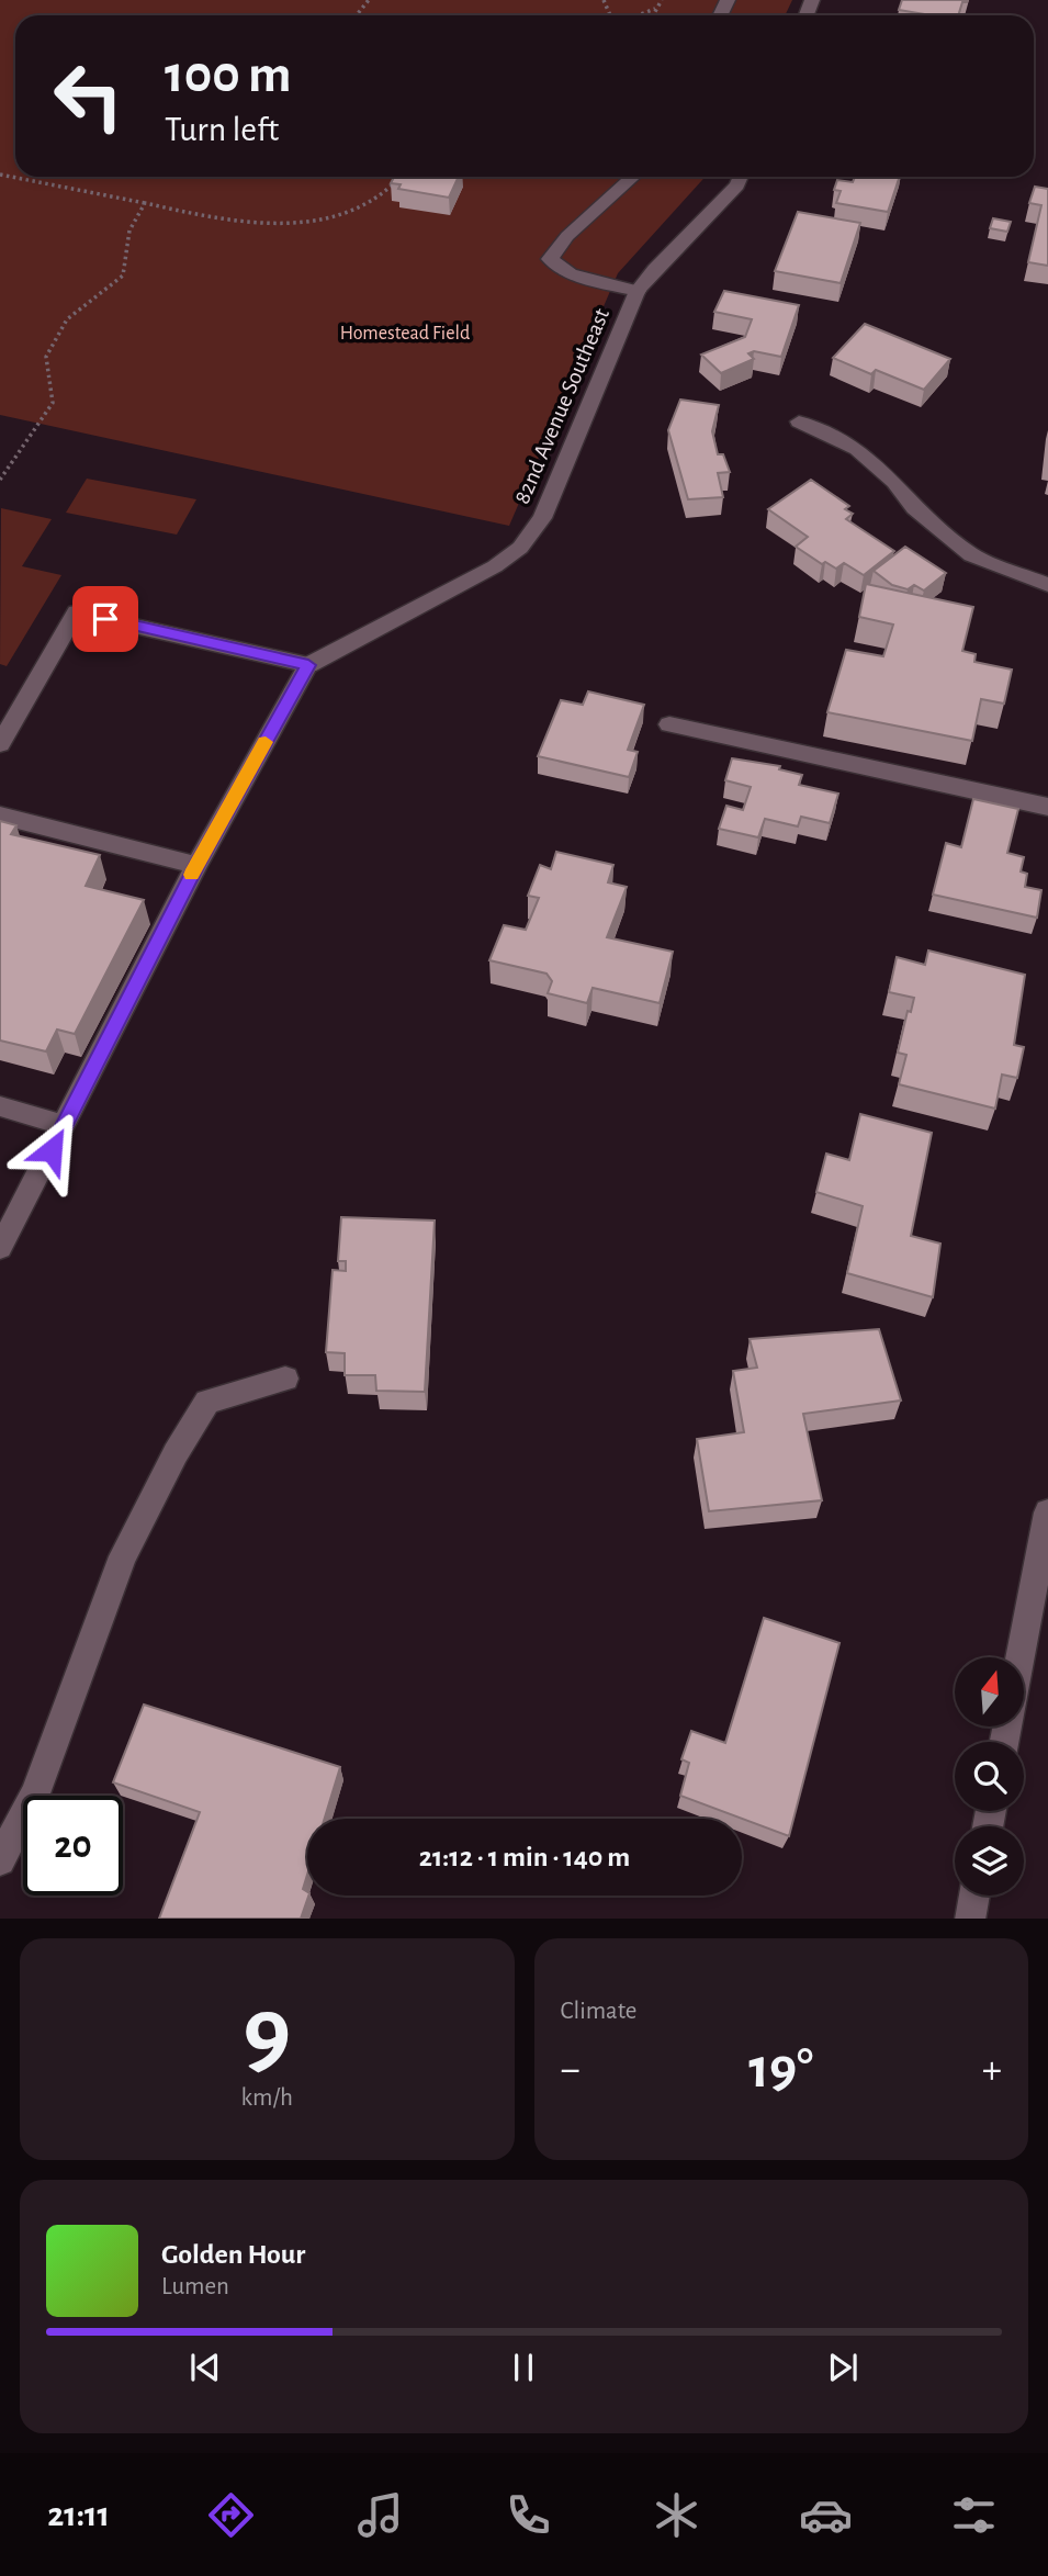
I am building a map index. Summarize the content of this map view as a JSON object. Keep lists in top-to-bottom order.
{
  "streets": {
    "street": ["82nd Avenue Southeast"]
  },
  "parks": ["Homestead Field"],
  "north": "top",
  "page": {
    "turn": ["100 m", "Turn left"],
    "limit": "20",
    "trip": "21:12 · 1 min · 140 m",
    "tile": [
      ["9", "km/h"],
      "Climate"
    ],
    "heat": ["−", "19°", "+"],
    "song": ["Golden Hour", "Lumen"],
    "tabs": "21:11"
  }
}
